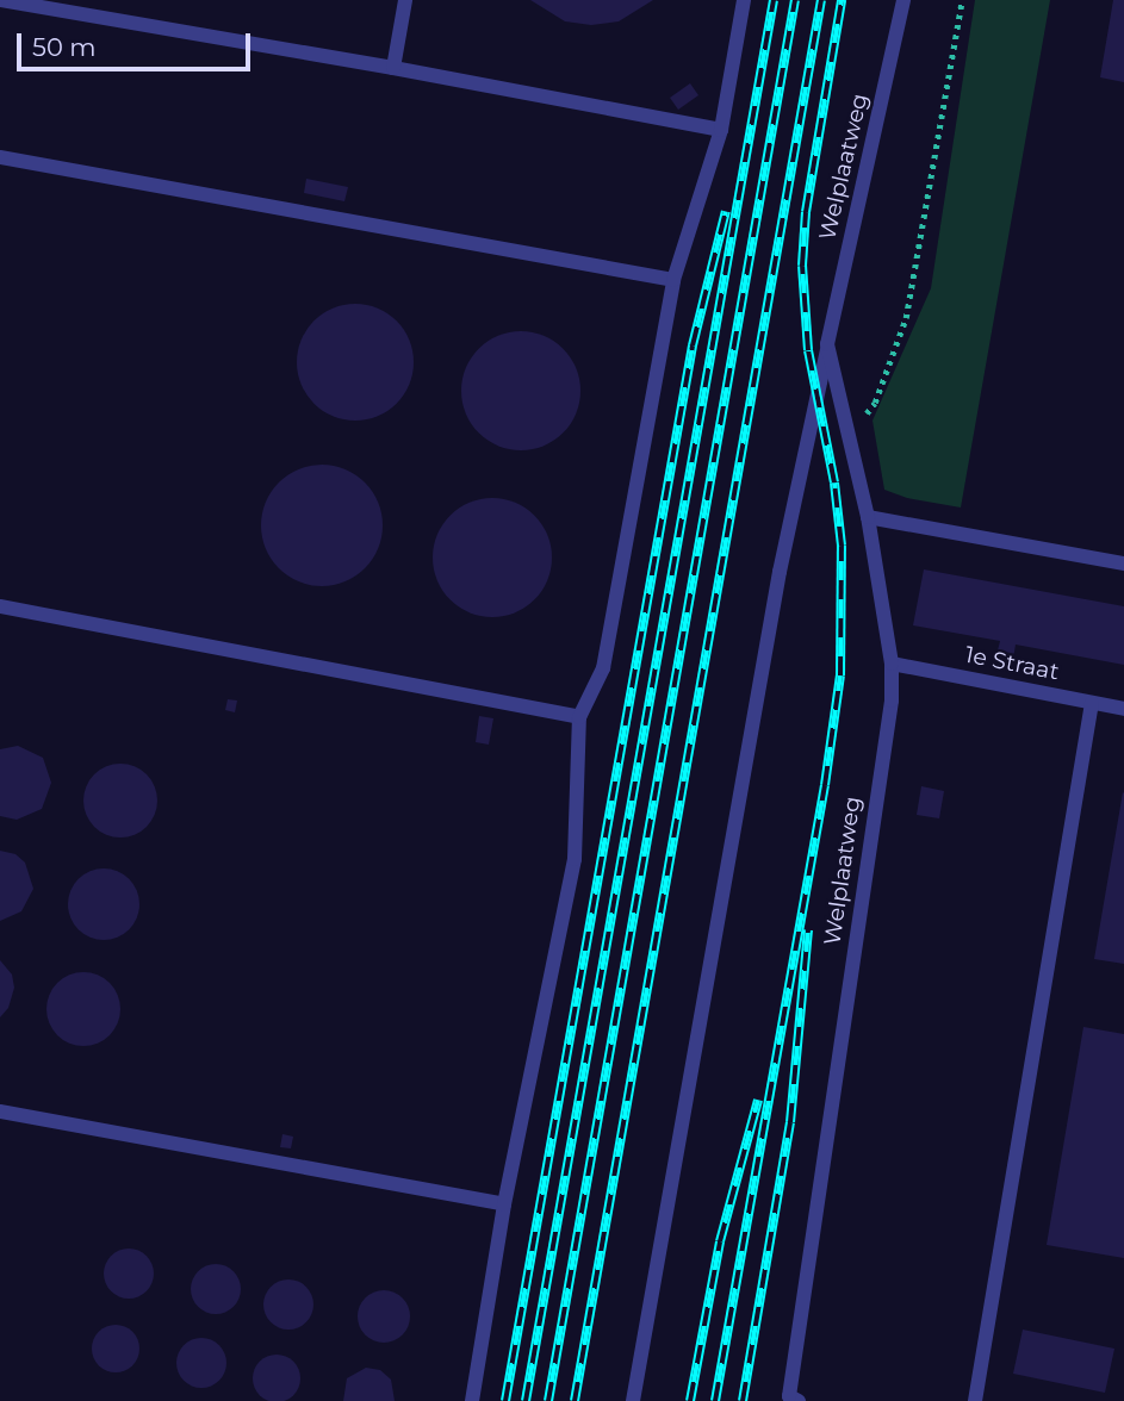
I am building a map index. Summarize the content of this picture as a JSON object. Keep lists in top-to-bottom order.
{
  "streets": {
    "lane": ["Welplaatweg", "1e Straat"]
  },
  "crossings": [
    ["Welplaatweg", "1e Straat"]
  ],
  "scale_bar": "50 m"
}
